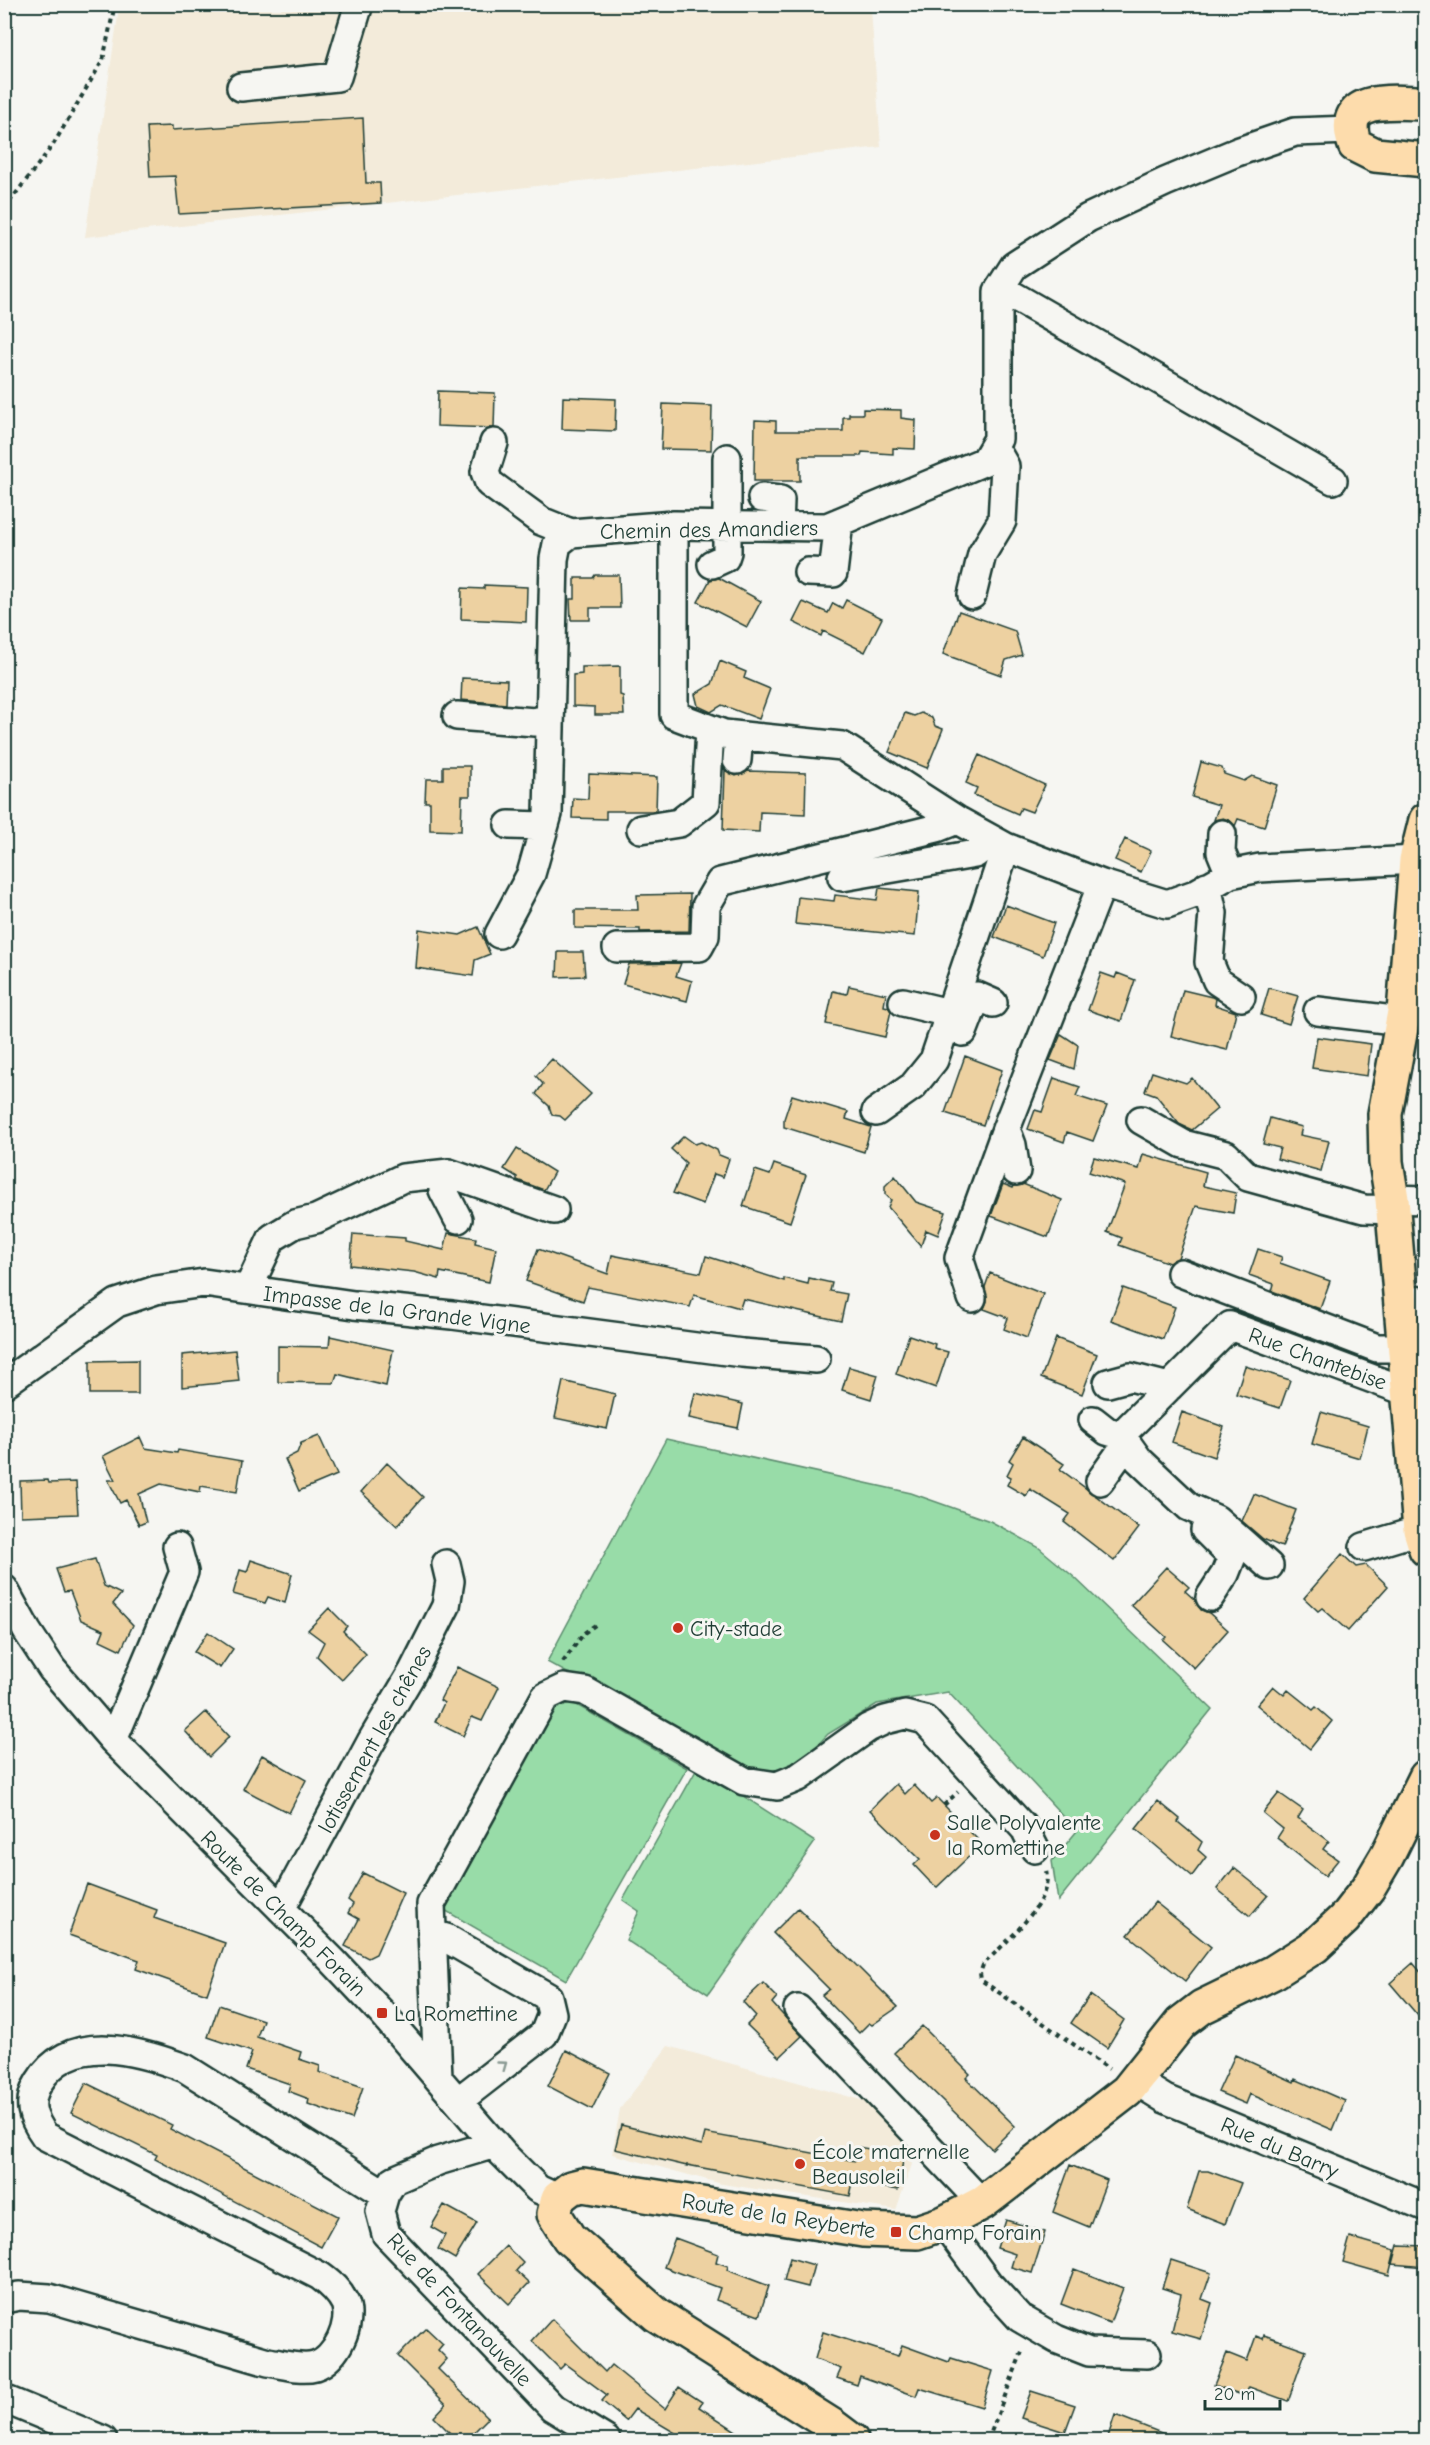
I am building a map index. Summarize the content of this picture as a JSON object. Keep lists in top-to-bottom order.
{
  "streets": {
    "main road": ["Route de la Reyberte"],
    "street": [
      "Chemin des Amandiers",
      "Impasse de la Grande Vigne",
      "Rue Chantebise",
      "lotissement les chênes",
      "Route de Champ Forain",
      "Rue du Barry",
      "Rue de Fontanouvelle"
    ]
  },
  "crossings": [
    ["lotissement les chênes", "Route de Champ Forain"],
    ["Route de Champ Forain", "Route de la Reyberte"],
    ["Rue du Barry", "Route de la Reyberte"]
  ],
  "places": {
    "other": ["City-stade", "Salle Polyvalente la Romettine", "École maternelle Beausoleil"],
    "transit": ["La Romettine", "Champ Forain"]
  },
  "scale_bar": "20 m"
}
